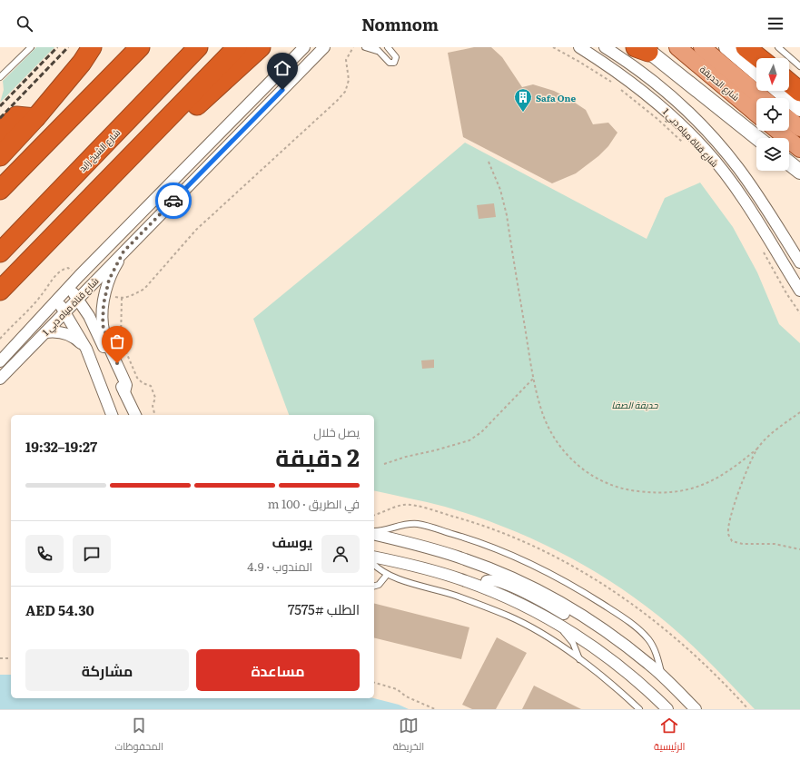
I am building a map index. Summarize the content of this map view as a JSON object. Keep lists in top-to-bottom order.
{
  "streets": {
    "highway": ["شارع الشيخ زايد"],
    "main road": ["شارع الحديقة"],
    "street": ["شارع قناة مياه دبي 1"]
  },
  "parks": ["حديقة الصفا"],
  "places": {
    "building": ["Safa One"]
  },
  "north": "bottom",
  "page": {
    "header": "Nomnom",
    "heading": ["2 دقيقة", "يصل خلال", "19:27–19:32"],
    "panel": [
      "يوسف",
      "المندوب · 4.9",
      "الطلب #7575",
      "AED 54.30"
    ],
    "bar": "في الطريق · 100 m",
    "buttons": ["مساعدة", "مشاركة"],
    "tabs": ["الرئيسية", "الخريطة", "المحفوظات"]
  }
}
